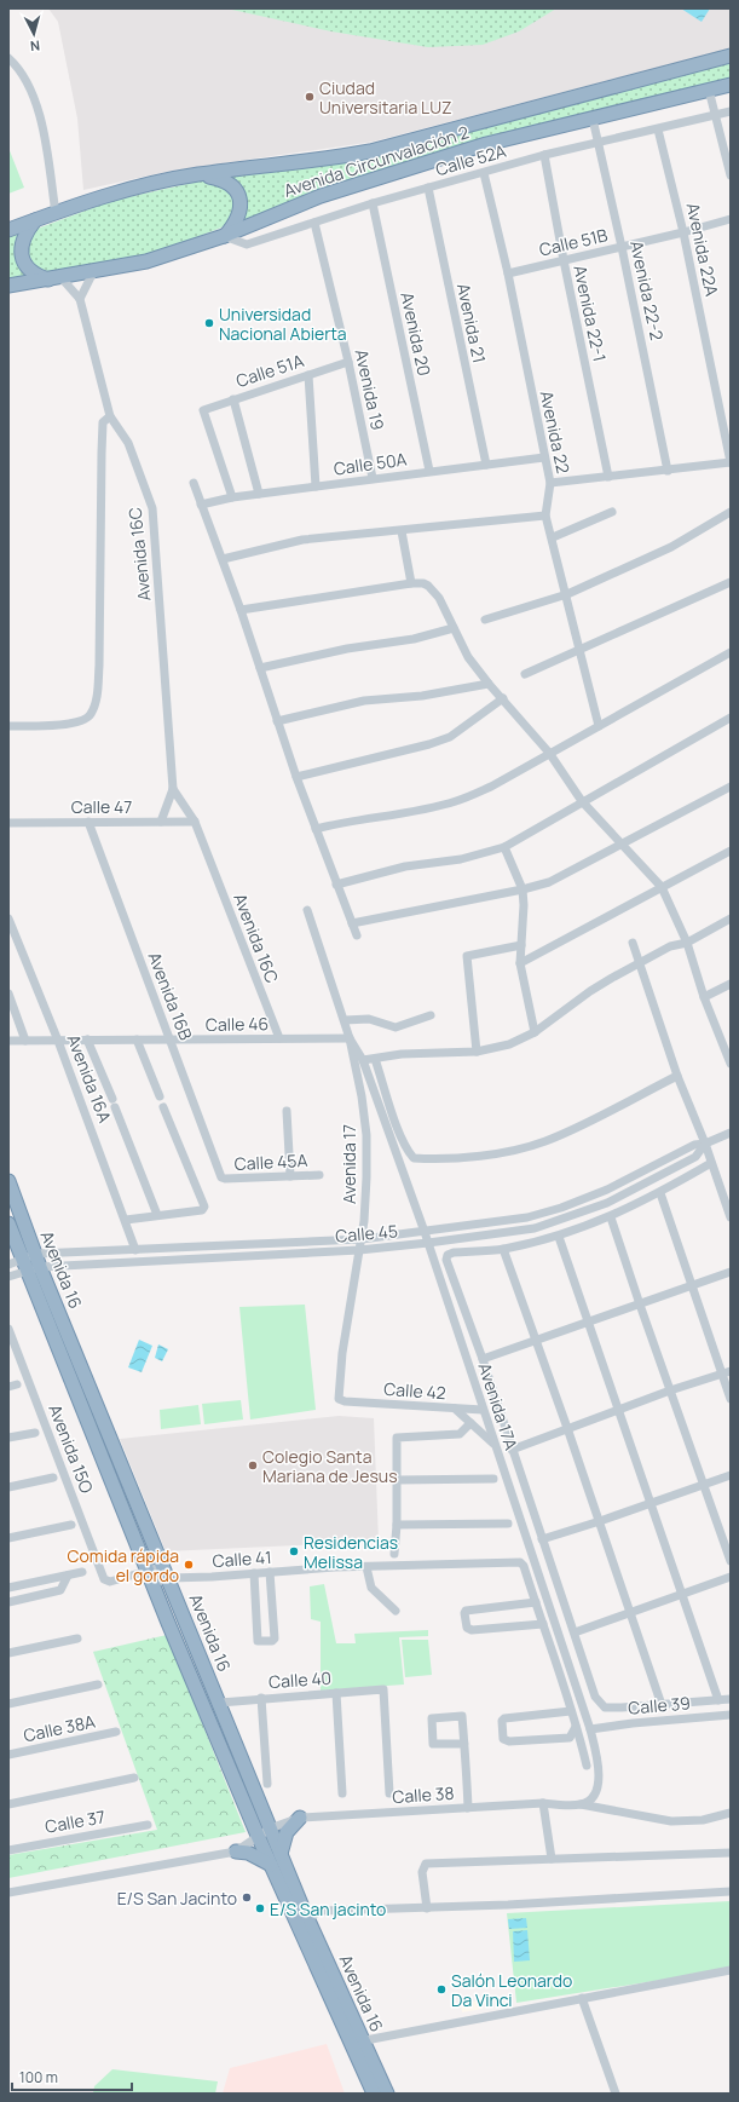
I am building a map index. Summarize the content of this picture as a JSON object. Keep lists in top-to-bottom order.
{
  "streets": {
    "highway": ["Avenida Circunvalación 2", "Avenida 16"],
    "street": [
      "Calle 52A",
      "Calle 51B",
      "Avenida 22A",
      "Avenida 22-2",
      "Avenida 22-1",
      "Avenida 21",
      "Avenida 20",
      "Calle 51A",
      "Avenida 19",
      "Avenida 22",
      "Calle 50A",
      "Avenida 16C",
      "Calle 47",
      "Avenida 16B",
      "Calle 46",
      "Avenida 16A",
      "Calle 45A",
      "Avenida 17",
      "Calle 45",
      "Calle 42",
      "Avenida 17A",
      "Avenida 15O",
      "Calle 41",
      "Calle 40",
      "Calle 39",
      "Calle 38A",
      "Calle 38",
      "Calle 37"
    ]
  },
  "crossings": [
    ["Calle 52A", "Avenida Circunvalación 2"],
    ["Calle 52A", "Avenida 22A"],
    ["Calle 52A", "Avenida 22-2"],
    ["Calle 52A", "Avenida 22-1"],
    ["Calle 52A", "Avenida 21"],
    ["Calle 52A", "Avenida 20"],
    ["Calle 52A", "Avenida 19"],
    ["Calle 52A", "Avenida 22"],
    ["Avenida Circunvalación 2", "Avenida 22-2"],
    ["Avenida Circunvalación 2", "Avenida 16C"],
    ["Calle 51B", "Avenida 22A"],
    ["Calle 51B", "Avenida 22-2"],
    ["Calle 51B", "Avenida 22-1"],
    ["Calle 51B", "Avenida 22"],
    ["Avenida 21", "Calle 50A"],
    ["Avenida 20", "Calle 50A"],
    ["Calle 51A", "Avenida 19"],
    ["Calle 51A", "Calle 50A"],
    ["Avenida 19", "Calle 50A"],
    ["Avenida 22", "Calle 50A"],
    ["Avenida 16C", "Calle 47"],
    ["Avenida 16C", "Calle 46"],
    ["Calle 47", "Avenida 16B"],
    ["Avenida 16B", "Calle 46"],
    ["Avenida 16B", "Calle 45A"],
    ["Calle 46", "Avenida 16A"],
    ["Calle 46", "Avenida 17"],
    ["Calle 46", "Avenida 17A"],
    ["Avenida 16A", "Calle 45"],
    ["Avenida 17", "Calle 45"],
    ["Avenida 17", "Calle 42"],
    ["Avenida 17", "Avenida 17A"],
    ["Calle 45", "Avenida 16"],
    ["Calle 45", "Avenida 17A"],
    ["Avenida 16", "Avenida 15O"],
    ["Avenida 16", "Calle 41"],
    ["Avenida 16", "Calle 40"],
    ["Avenida 16", "Calle 38"],
    ["Calle 42", "Avenida 17A"],
    ["Avenida 17A", "Calle 39"],
    ["Avenida 17A", "Calle 38"],
    ["Avenida 15O", "Calle 41"]
  ],
  "places": [
    "Ciudad Universitaria LUZ",
    "Universidad Nacional Abierta",
    "Colegio Santa Mariana de Jesus",
    "Residencias Melissa",
    "Comida rápida el gordo",
    "E/S San Jacinto",
    "E/S San jacinto",
    "Salón Leonardo Da Vinci"
  ],
  "scale_bar": "100 m",
  "north": "bottom"
}
